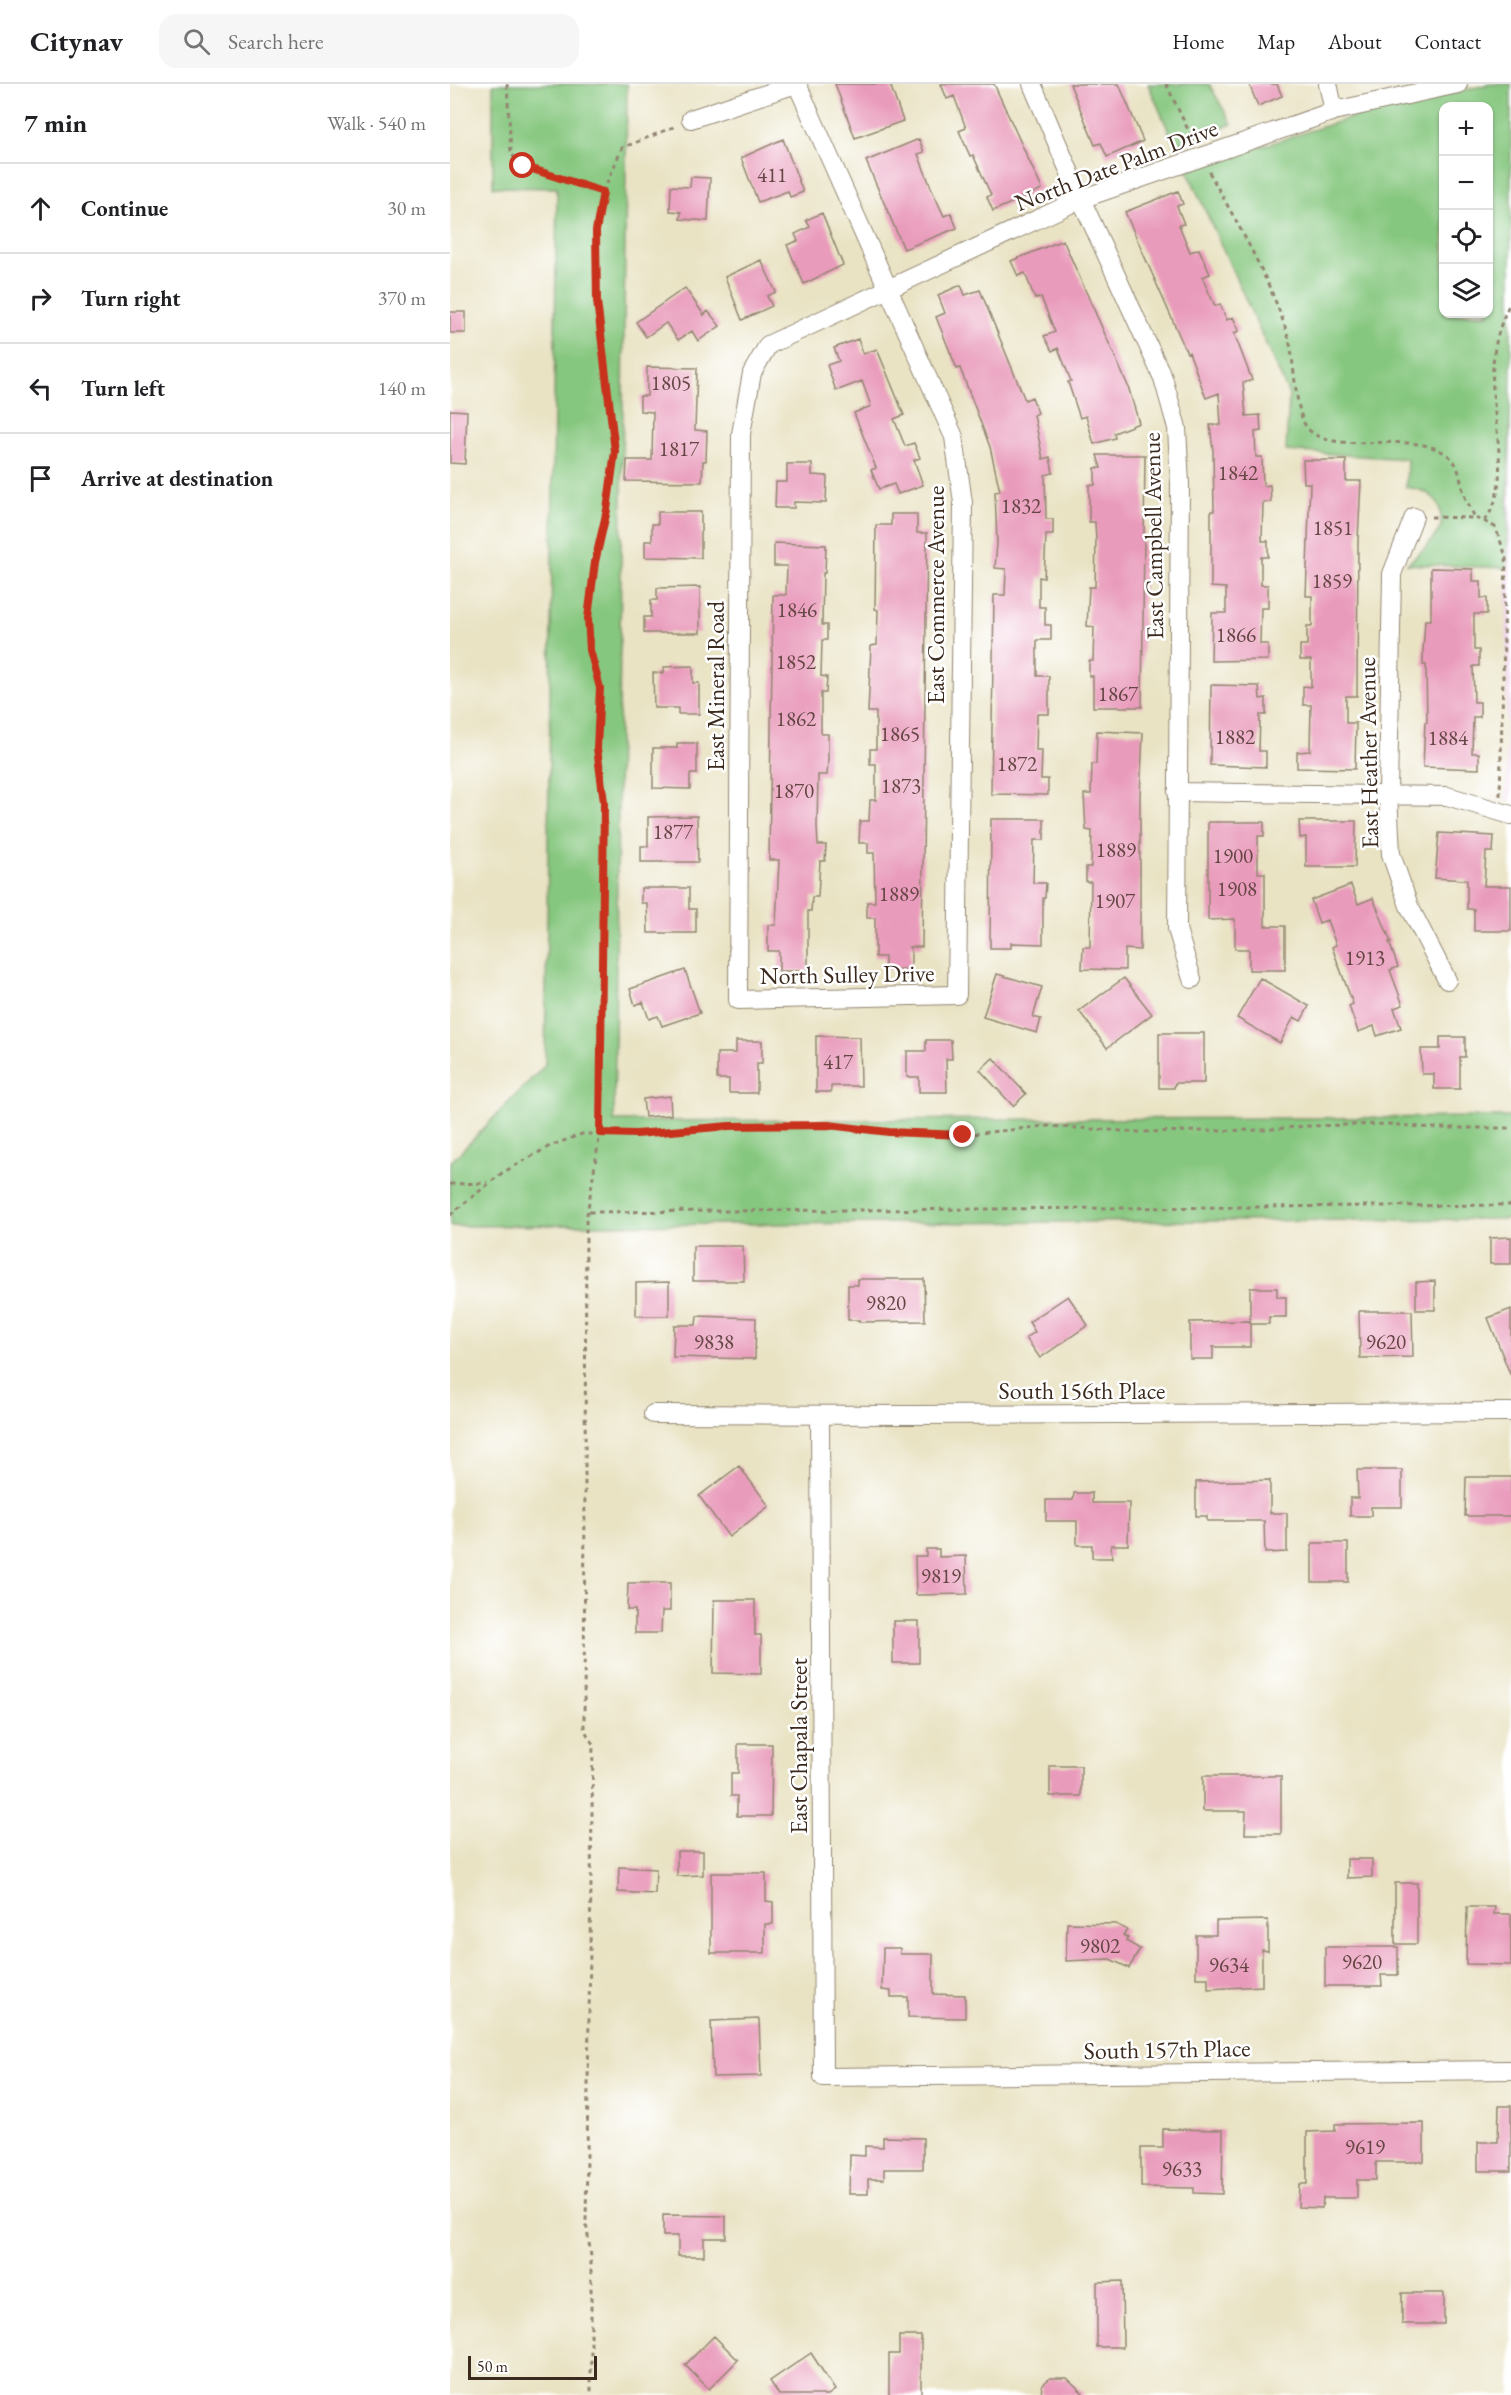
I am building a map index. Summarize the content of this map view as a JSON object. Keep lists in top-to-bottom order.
{
  "streets": {
    "street": [
      "North Date Palm Drive",
      "East Campbell Avenue",
      "East Commerce Avenue",
      "East Mineral Road",
      "East Heather Avenue",
      "North Sulley Drive",
      "South 156th Place",
      "East Chapala Street",
      "South 157th Place"
    ]
  },
  "crossings": [
    ["North Date Palm Drive", "East Campbell Avenue"],
    ["North Date Palm Drive", "East Commerce Avenue"],
    ["North Date Palm Drive", "East Mineral Road"],
    ["East Commerce Avenue", "North Sulley Drive"],
    ["East Mineral Road", "North Sulley Drive"],
    ["South 156th Place", "East Chapala Street"],
    ["East Chapala Street", "South 157th Place"]
  ],
  "house_numbers": [
    "411",
    "1805",
    "1817",
    "1842",
    "1832",
    "1851",
    "1859",
    "1846",
    "1866",
    "1852",
    "1867",
    "1862",
    "1865",
    "1882",
    "1884",
    "1872",
    "1873",
    "1870",
    "1877",
    "1889",
    "1900",
    "1908",
    "1889",
    "1907",
    "1913",
    "417",
    "9820",
    "9838",
    "9620",
    "9819",
    "9802",
    "9620",
    "9634",
    "9619",
    "9633"
  ],
  "scale_bar": "50 m",
  "page": {
    "header": "Citynav",
    "search": "Search here",
    "nav": [
      "Home",
      "Map",
      "About",
      "Contact"
    ],
    "heading": ["7 min", "Walk · 540 m"],
    "map_buttons": ["+", "−"],
    "list": [
      ["Continue", "30 m"],
      ["Turn right", "370 m"],
      ["Turn left", "140 m"],
      "Arrive at destination"
    ],
    "scale": "50 m"
  }
}
